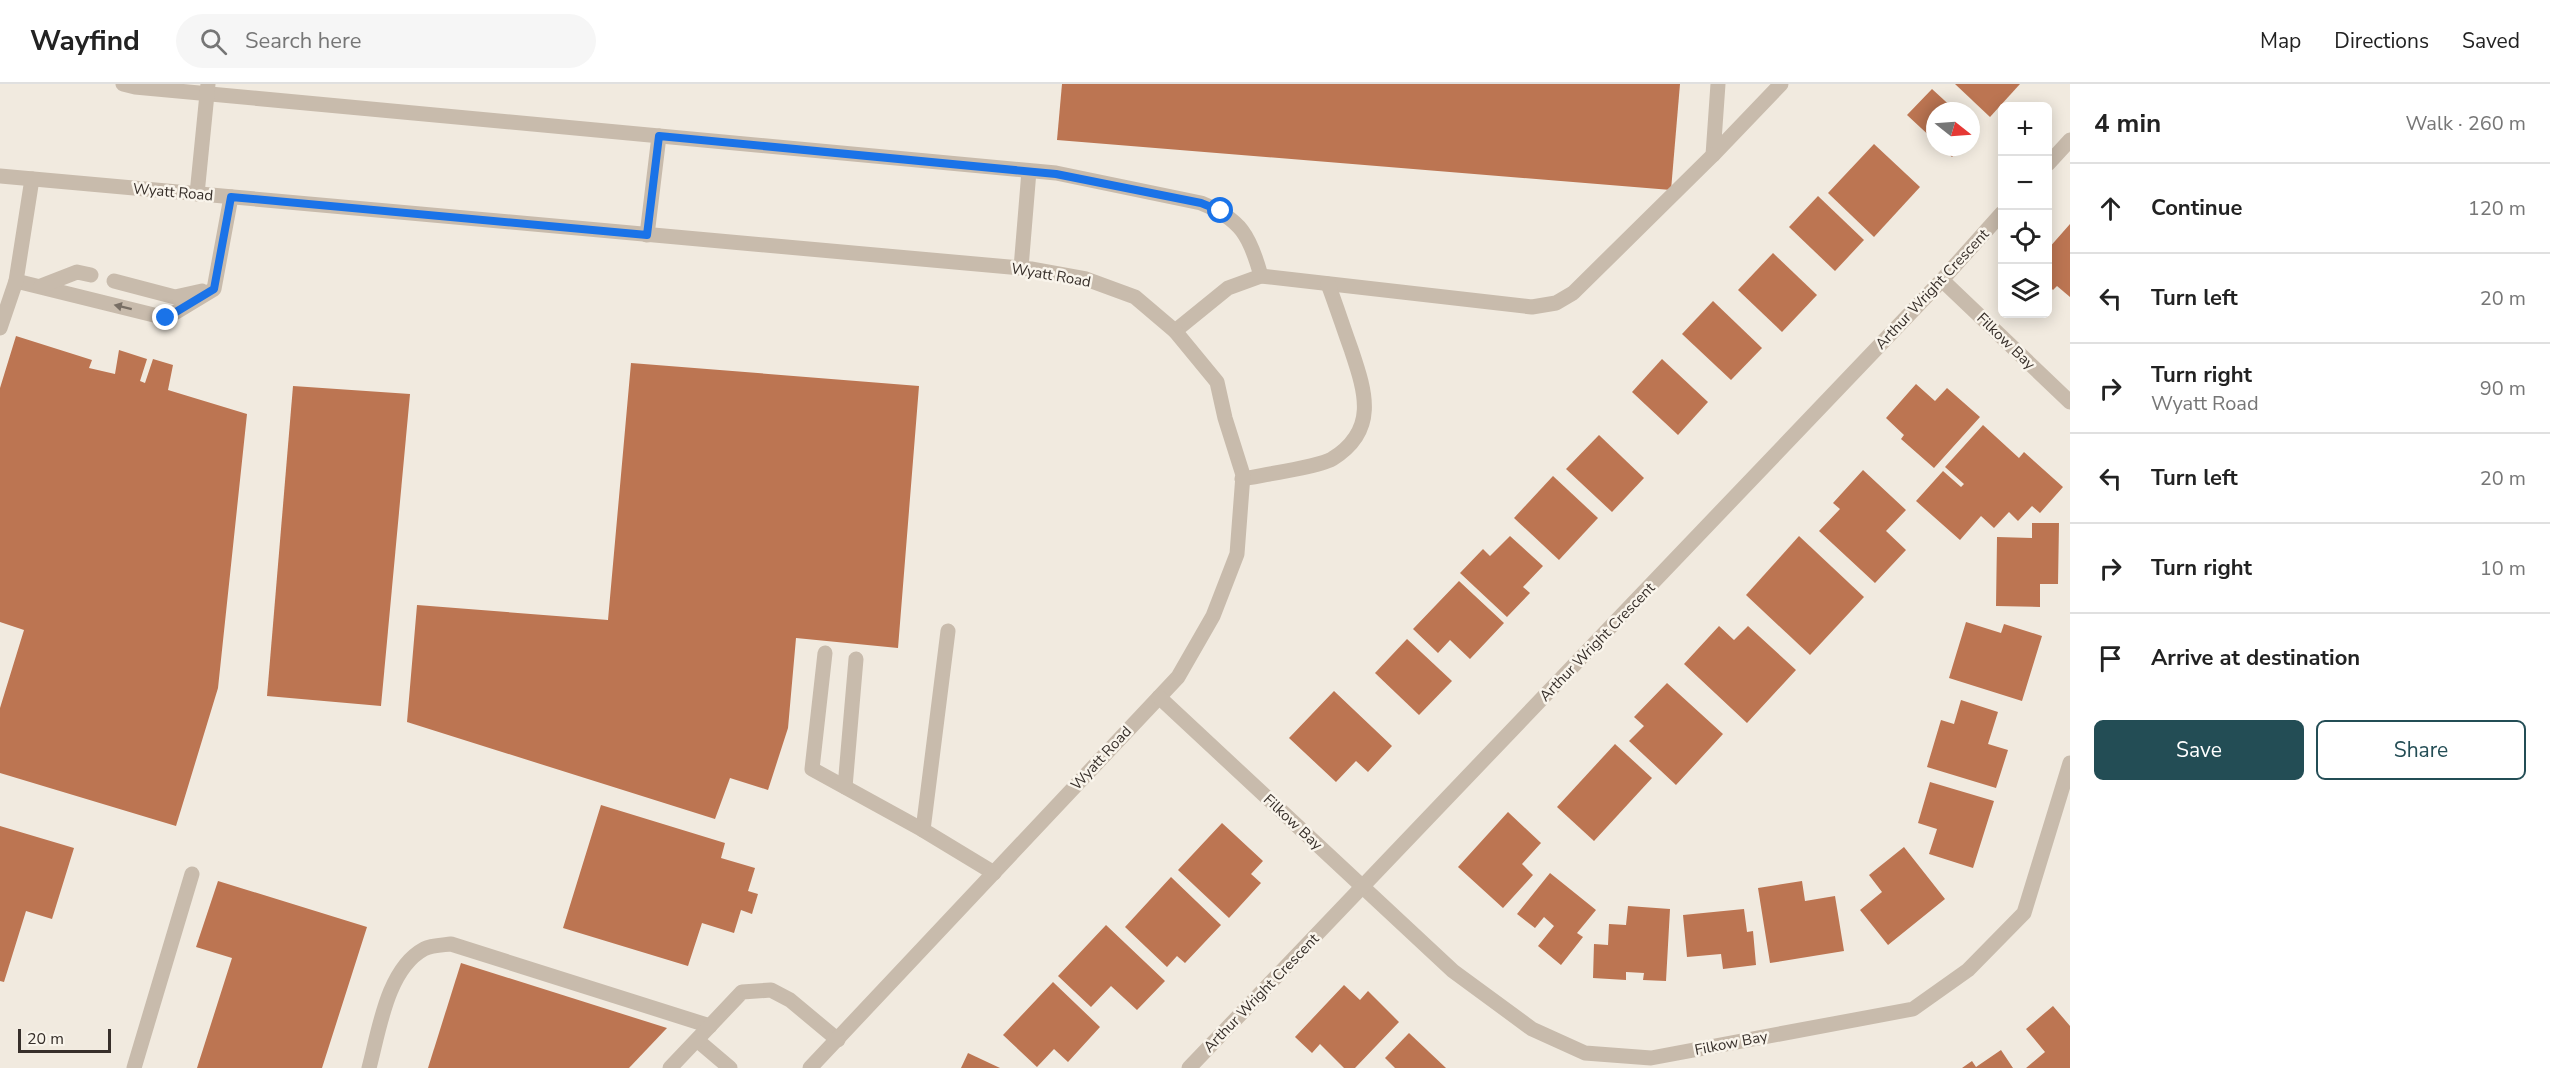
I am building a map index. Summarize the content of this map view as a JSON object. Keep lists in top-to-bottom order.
{
  "streets": {
    "street": ["Wyatt Road", "Arthur Wright Crescent", "Filkow Bay"]
  },
  "crossings": [
    ["Wyatt Road", "Filkow Bay"],
    ["Arthur Wright Crescent", "Filkow Bay"]
  ],
  "scale_bar": "20 m",
  "north": "right",
  "page": {
    "header": "Wayfind",
    "search": "Search here",
    "nav": ["Map", "Directions", "Saved"],
    "heading": ["4 min", "Walk · 260 m"],
    "map_buttons": ["+", "−"],
    "list": [
      ["Continue", "120 m"],
      ["Turn left", "20 m"],
      ["Turn right", "Wyatt Road", "90 m"],
      ["Turn left", "20 m"],
      ["Turn right", "10 m"],
      "Arrive at destination"
    ],
    "buttons": ["Save", "Share"],
    "scale": "20 m"
  }
}
